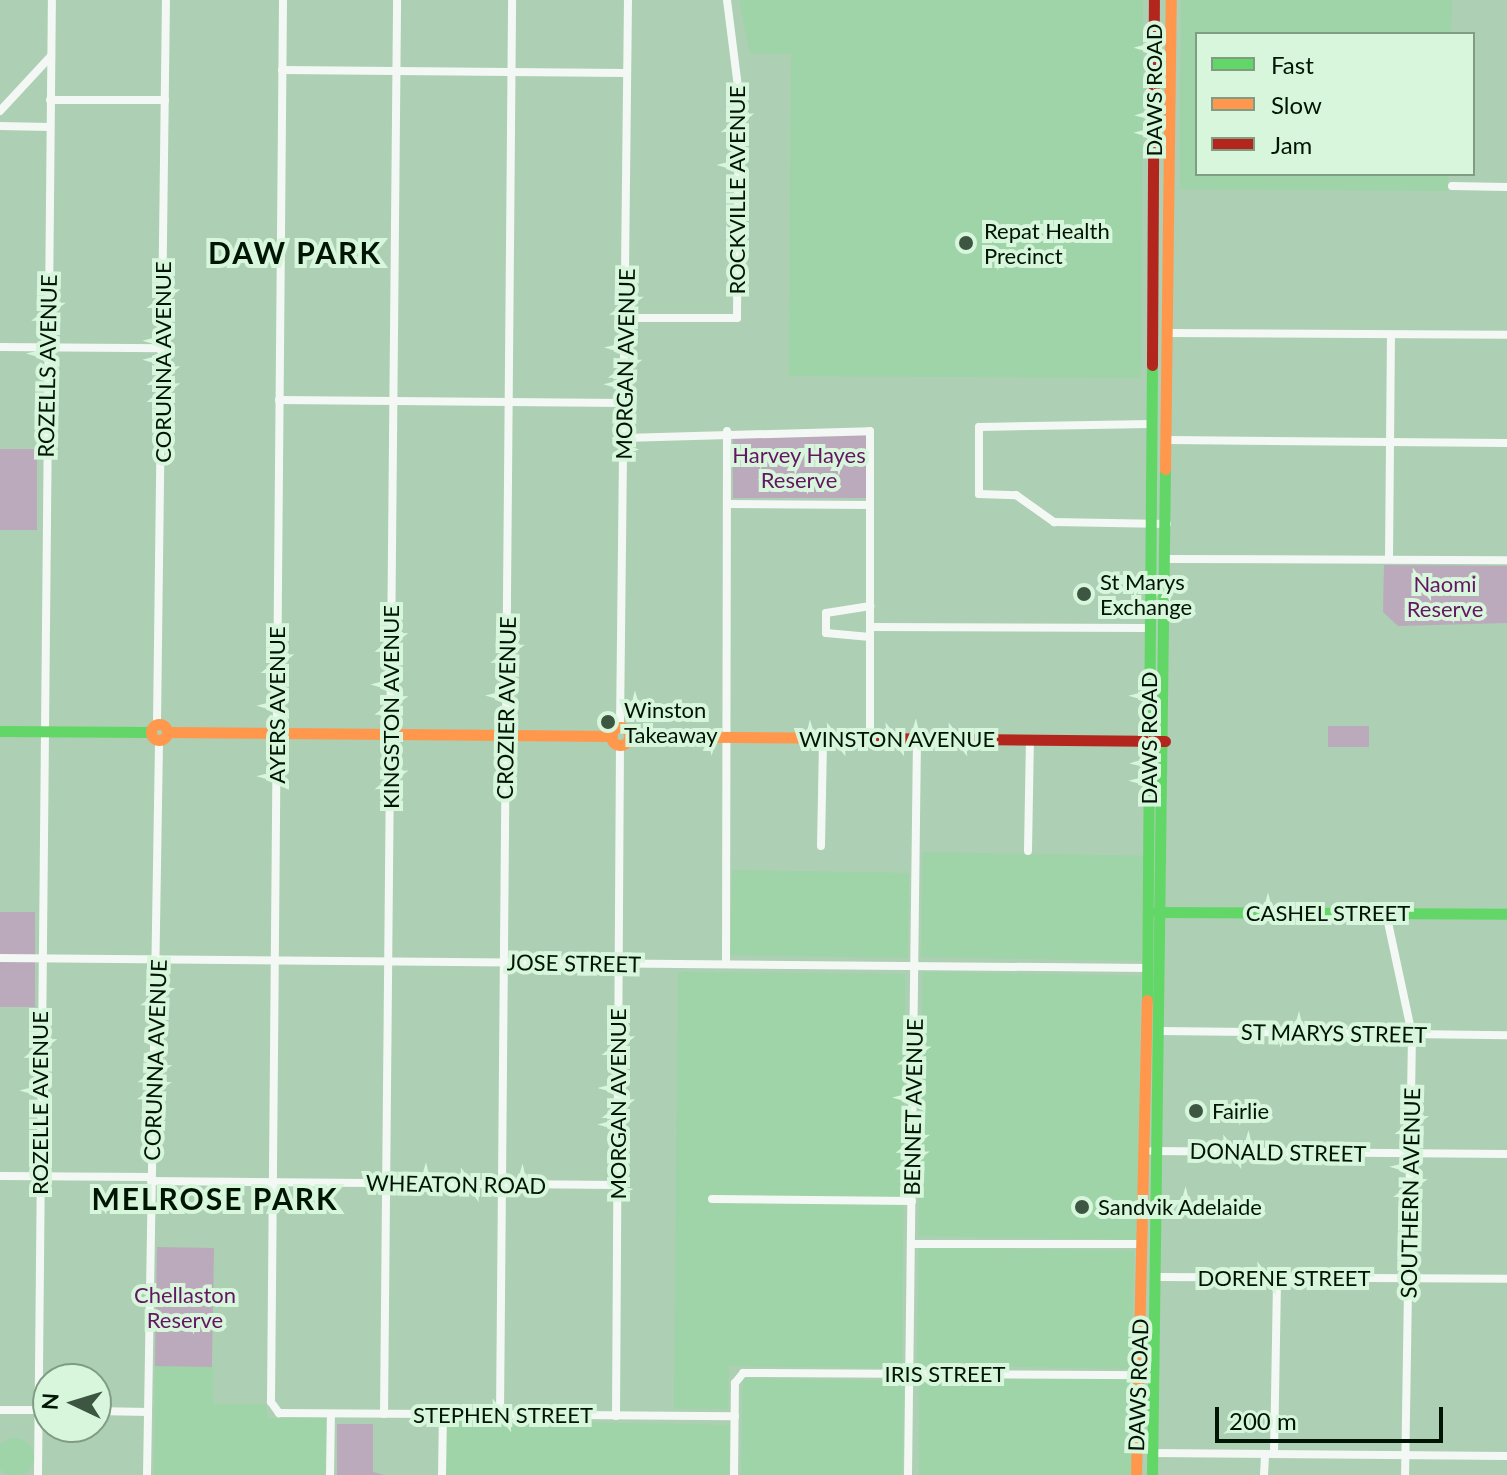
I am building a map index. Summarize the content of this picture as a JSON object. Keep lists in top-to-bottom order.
{
  "streets": {
    "main road": ["DAWS ROAD", "WINSTON AVENUE", "CASHEL STREET"],
    "street": [
      "ROCKVILLE AVENUE",
      "CORUNNA AVENUE",
      "MORGAN AVENUE",
      "ROZELLS AVENUE",
      "AYERS AVENUE",
      "KINGSTON AVENUE",
      "CROZIER AVENUE",
      "JOSE STREET",
      "ST MARYS STREET",
      "ROZELLE AVENUE",
      "BENNET AVENUE",
      "DONALD STREET",
      "WHEATON ROAD",
      "SOUTHERN AVENUE",
      "DORENE STREET",
      "IRIS STREET",
      "STEPHEN STREET"
    ]
  },
  "crossings": [
    ["DAWS ROAD", "WINSTON AVENUE"],
    ["DAWS ROAD", "CASHEL STREET"],
    ["DAWS ROAD", "JOSE STREET"],
    ["DAWS ROAD", "ST MARYS STREET"],
    ["DAWS ROAD", "DONALD STREET"],
    ["DAWS ROAD", "DORENE STREET"],
    ["DAWS ROAD", "IRIS STREET"],
    ["ROCKVILLE AVENUE", "MORGAN AVENUE"],
    ["CORUNNA AVENUE", "WINSTON AVENUE"],
    ["CORUNNA AVENUE", "JOSE STREET"],
    ["CORUNNA AVENUE", "WHEATON ROAD"],
    ["MORGAN AVENUE", "WINSTON AVENUE"],
    ["MORGAN AVENUE", "JOSE STREET"],
    ["MORGAN AVENUE", "WHEATON ROAD"],
    ["MORGAN AVENUE", "STEPHEN STREET"],
    ["ROZELLS AVENUE", "WINSTON AVENUE"],
    ["ROZELLS AVENUE", "ROZELLE AVENUE"],
    ["AYERS AVENUE", "WINSTON AVENUE"],
    ["AYERS AVENUE", "JOSE STREET"],
    ["AYERS AVENUE", "WHEATON ROAD"],
    ["AYERS AVENUE", "STEPHEN STREET"],
    ["KINGSTON AVENUE", "WINSTON AVENUE"],
    ["KINGSTON AVENUE", "JOSE STREET"],
    ["KINGSTON AVENUE", "WHEATON ROAD"],
    ["KINGSTON AVENUE", "STEPHEN STREET"],
    ["CROZIER AVENUE", "WINSTON AVENUE"],
    ["CROZIER AVENUE", "JOSE STREET"],
    ["CROZIER AVENUE", "WHEATON ROAD"],
    ["CROZIER AVENUE", "STEPHEN STREET"],
    ["WINSTON AVENUE", "ROZELLE AVENUE"],
    ["WINSTON AVENUE", "BENNET AVENUE"],
    ["CASHEL STREET", "SOUTHERN AVENUE"],
    ["JOSE STREET", "ROZELLE AVENUE"],
    ["JOSE STREET", "BENNET AVENUE"],
    ["ST MARYS STREET", "SOUTHERN AVENUE"],
    ["ROZELLE AVENUE", "WHEATON ROAD"],
    ["BENNET AVENUE", "IRIS STREET"],
    ["DONALD STREET", "SOUTHERN AVENUE"],
    ["SOUTHERN AVENUE", "DORENE STREET"],
    ["IRIS STREET", "STEPHEN STREET"]
  ],
  "districts": ["DAW PARK", "MELROSE PARK"],
  "parks": ["Harvey Hayes Reserve", "Naomi Reserve", "Chellaston Reserve"],
  "places": [
    "Repat Health Precinct",
    "St Marys Exchange",
    "Winston Takeaway",
    "Fairlie",
    "Sandvik Adelaide"
  ],
  "legend": ["Fast", "Slow", "Jam"],
  "scale_bar": "200 m",
  "north": "left"
}
